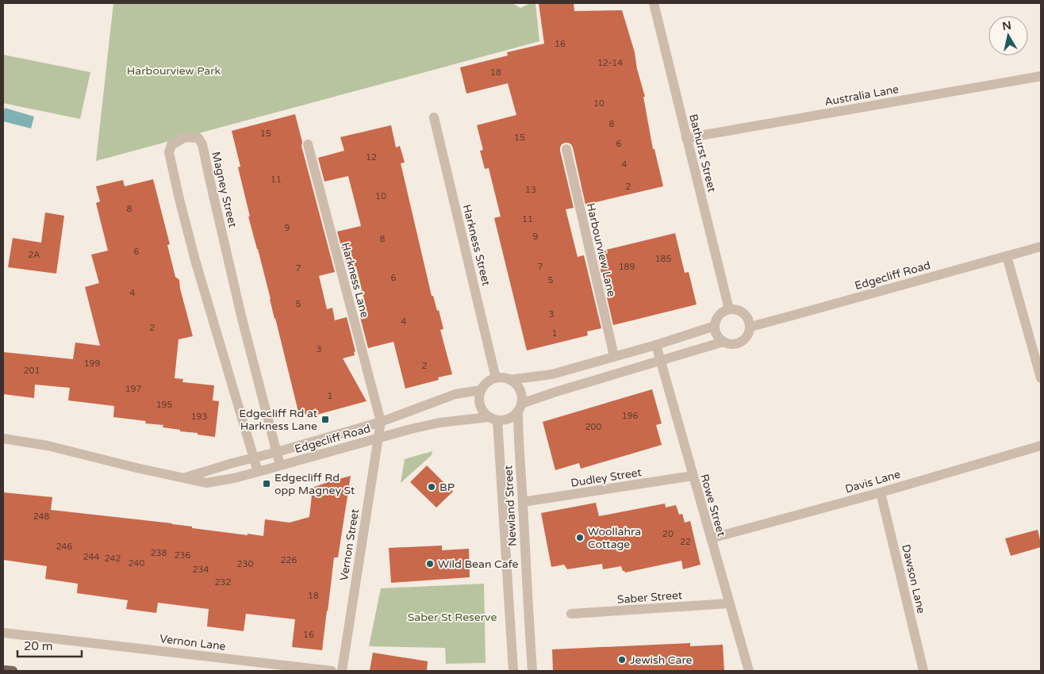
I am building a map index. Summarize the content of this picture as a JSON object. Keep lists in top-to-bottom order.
{
  "streets": {
    "street": [
      "Australia Lane",
      "Bathurst Street",
      "Magney Street",
      "Harkness Street",
      "Harbourview Lane",
      "Edgecliff Road",
      "Harkness Lane",
      "Dudley Street",
      "Davis Lane",
      "Rowe Street",
      "Newland Street",
      "Vernon Street",
      "Dawson Lane",
      "Saber Street",
      "Vernon Lane"
    ]
  },
  "crossings": [
    ["Australia Lane", "Bathurst Street"],
    ["Bathurst Street", "Edgecliff Road"],
    ["Magney Street", "Edgecliff Road"],
    ["Harkness Street", "Edgecliff Road"],
    ["Harkness Street", "Newland Street"],
    ["Edgecliff Road", "Harkness Lane"],
    ["Edgecliff Road", "Newland Street"],
    ["Edgecliff Road", "Vernon Street"],
    ["Harkness Lane", "Vernon Street"],
    ["Dudley Street", "Rowe Street"],
    ["Dudley Street", "Newland Street"],
    ["Davis Lane", "Rowe Street"],
    ["Davis Lane", "Dawson Lane"],
    ["Rowe Street", "Saber Street"]
  ],
  "parks": ["Harbourview Park", "Saber St Reserve"],
  "places": {
    "transit": ["Edgecliff Rd at Harkness Lane", "Edgecliff Rd opp Magney St"],
    "other": [
      "BP",
      "Woollahra Cottage",
      "Wild Bean Cafe",
      "Jewish Care"
    ]
  },
  "house_numbers": [
    "16",
    "12-14",
    "18",
    "10",
    "8",
    "15",
    "15",
    "6",
    "12",
    "4",
    "11",
    "2",
    "13",
    "10",
    "8",
    "11",
    "9",
    "9",
    "8",
    "6",
    "2A",
    "185",
    "7",
    "189",
    "7",
    "6",
    "5",
    "4",
    "5",
    "3",
    "4",
    "2",
    "1",
    "3",
    "199",
    "2",
    "201",
    "197",
    "1",
    "195",
    "196",
    "193",
    "200",
    "248",
    "20",
    "22",
    "246",
    "238",
    "236",
    "244",
    "242",
    "226",
    "240",
    "230",
    "234",
    "232",
    "18",
    "16"
  ],
  "scale_bar": "20 m",
  "north": "top"
}
